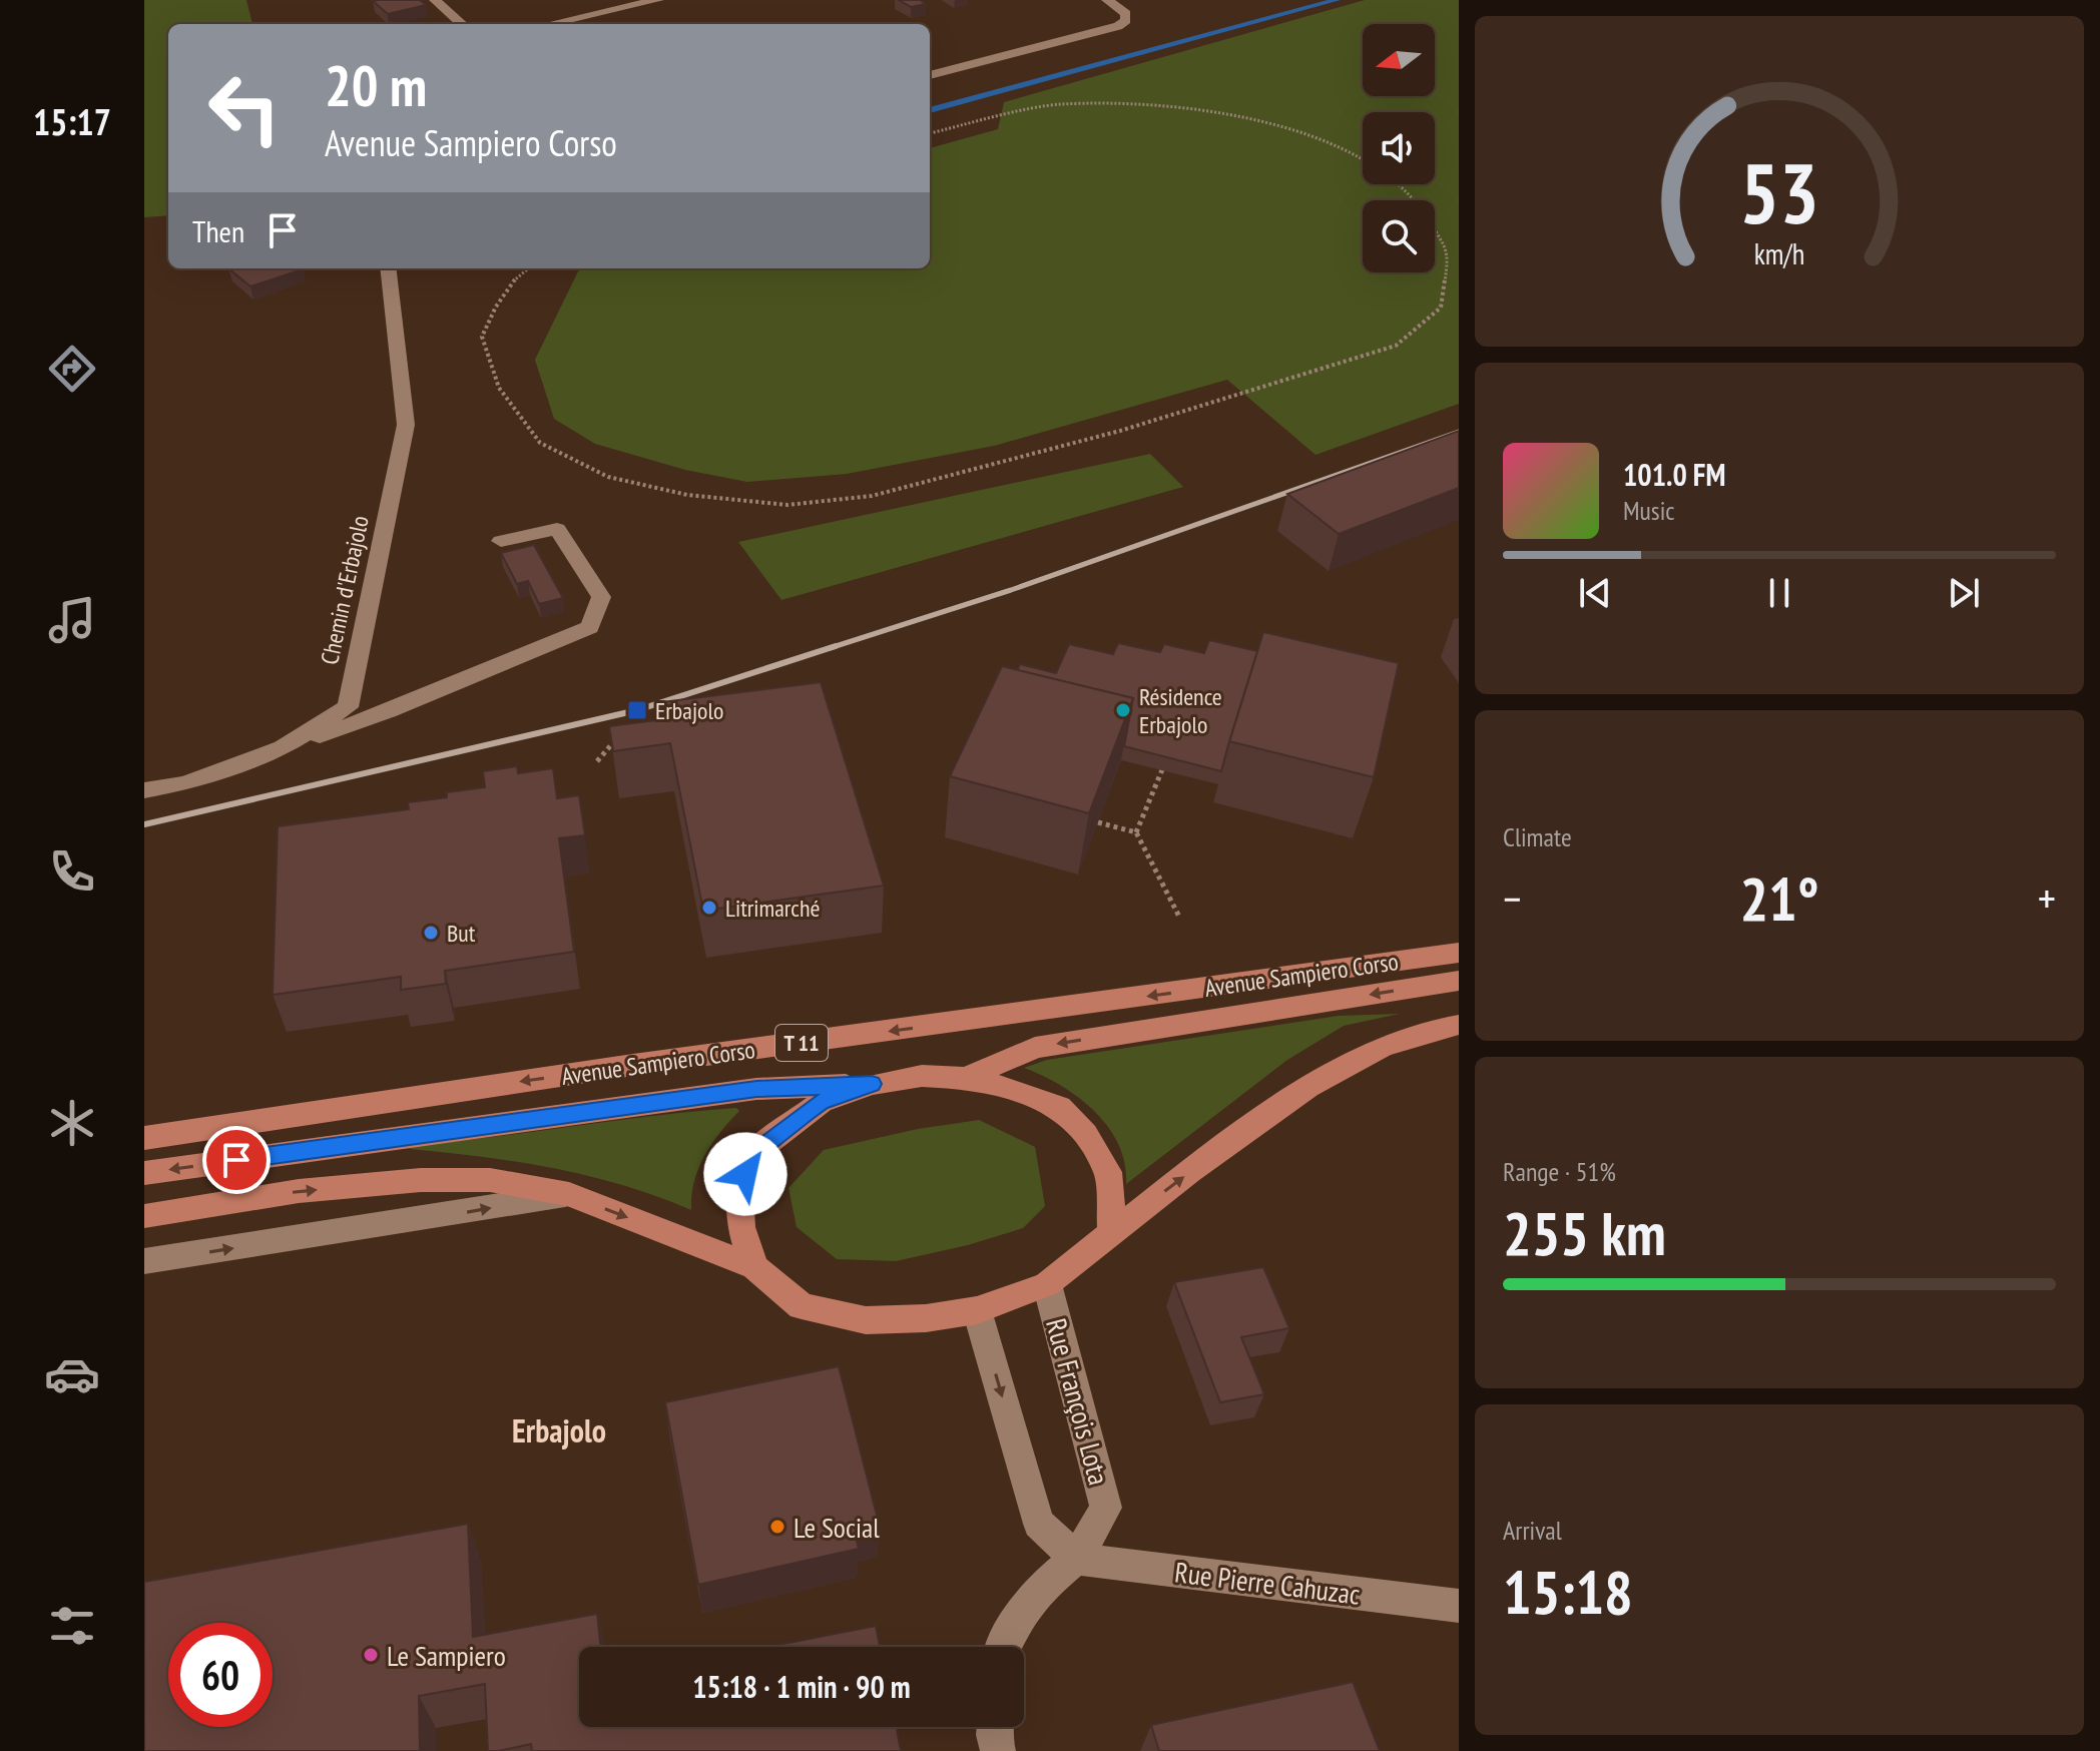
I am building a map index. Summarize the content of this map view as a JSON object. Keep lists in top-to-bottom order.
{
  "streets": {
    "main road": ["Avenue Sampiero Corso", "T 11"],
    "street": ["Chemin d'Erbajolo", "Rue François Lota", "Rue Pierre Cahuzac"]
  },
  "crossings": [
    ["Rue François Lota", "Rue Pierre Cahuzac"]
  ],
  "districts": ["Erbajolo"],
  "places": {
    "transit": ["Erbajolo"],
    "other": [
      "Résidence Erbajolo",
      "Litrimarché",
      "But",
      "Le Social",
      "Le Sampiero"
    ]
  },
  "north": "left",
  "page": {
    "tabs": "15:17",
    "turn": ["20 m", "Avenue Sampiero Corso"],
    "then": "Then",
    "song": ["101.0 FM", "Music"],
    "tile": [
      "Climate",
      ["Range · 51%", "255 km"],
      ["Arrival", "15:18"]
    ],
    "heat": ["−", "21°", "+"],
    "limit": "60",
    "trip": "15:18 · 1 min · 90 m",
    "gauge": ["53", "km/h"]
  }
}
